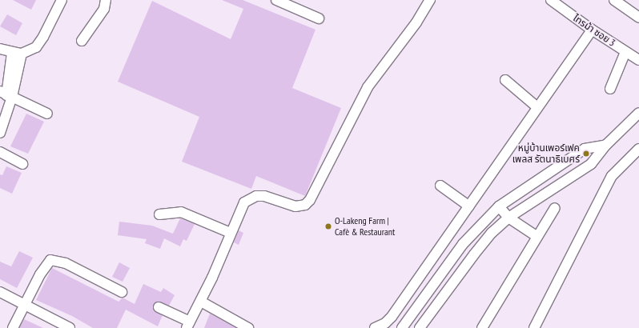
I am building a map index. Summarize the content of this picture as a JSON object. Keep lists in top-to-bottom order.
{
  "streets": {
    "street": ["ไทรม้า ซอย 3"]
  },
  "places": ["หมู่บ้านเพอร์เฟค เพลส รัตนาธิเบศร์", "O-Lakeng Farm | Cafè & Restaurant"]
}
